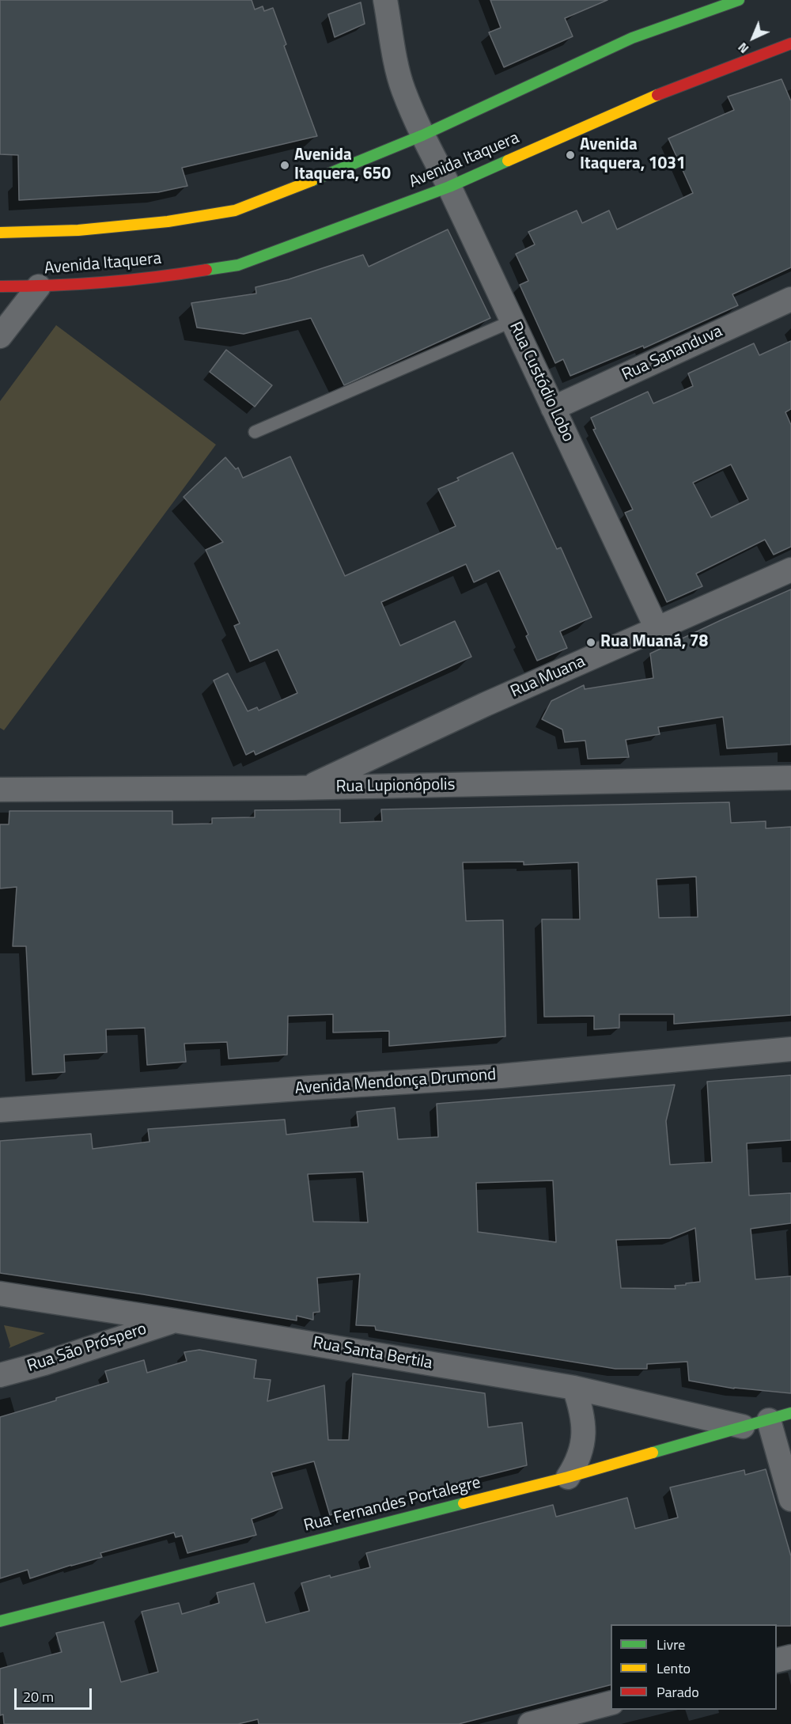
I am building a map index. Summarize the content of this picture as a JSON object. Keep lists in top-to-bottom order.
{
  "streets": {
    "main road": ["Avenida Itaquera", "Rua Fernandes Portalegre"],
    "street": [
      "Rua Sananduva",
      "Rua Custódio Lobo",
      "Rua Muana",
      "Rua Lupionópolis",
      "Avenida Mendonça Drumond",
      "Rua São Próspero",
      "Rua Santa Bertila"
    ]
  },
  "crossings": [
    ["Avenida Itaquera", "Rua Custódio Lobo"],
    ["Rua Sananduva", "Rua Custódio Lobo"],
    ["Rua Custódio Lobo", "Rua Muana"],
    ["Rua Muana", "Rua Lupionópolis"],
    ["Rua São Próspero", "Rua Santa Bertila"],
    ["Rua Santa Bertila", "Rua Fernandes Portalegre"]
  ],
  "places": ["Avenida Itaquera, 1031", "Avenida Itaquera, 650", "Rua Muaná, 78"],
  "legend": ["Livre", "Lento", "Parado"],
  "scale_bar": "20 m",
  "north": "bottom left"
}
